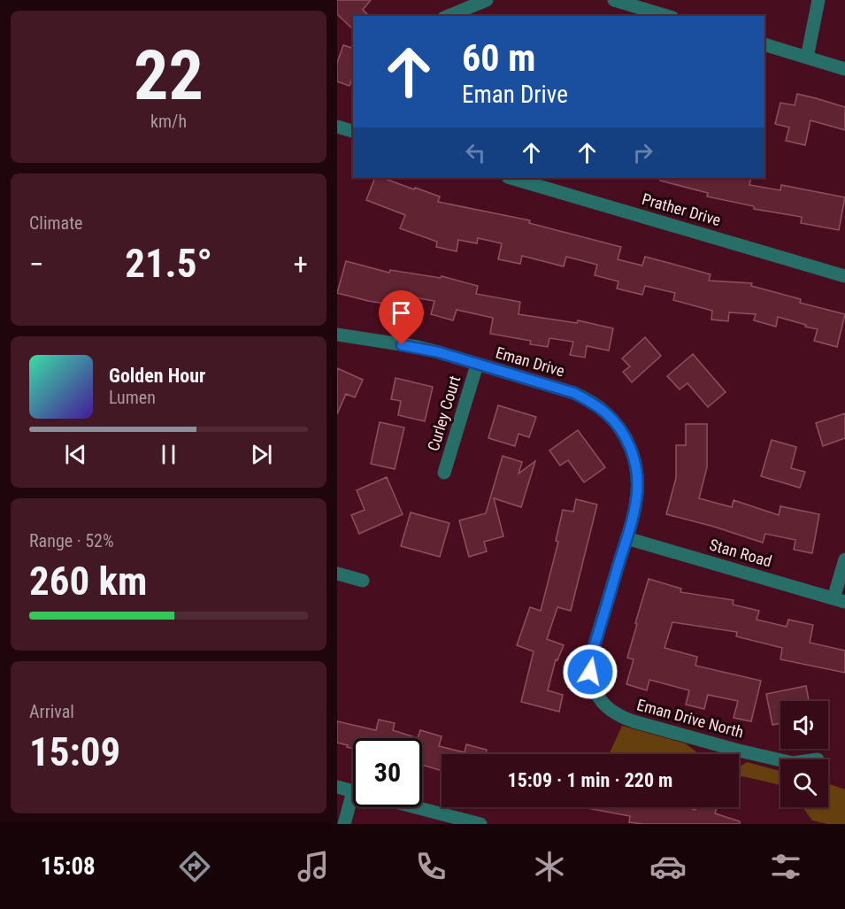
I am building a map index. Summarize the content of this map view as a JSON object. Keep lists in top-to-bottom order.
{
  "streets": {
    "street": [
      "Prather Drive",
      "Eman Drive",
      "Curley Court",
      "Stan Road",
      "Eman Drive North"
    ]
  },
  "crossings": [
    ["Eman Drive", "Curley Court"],
    ["Eman Drive", "Stan Road"],
    ["Eman Drive", "Eman Drive North"],
    ["Stan Road", "Eman Drive North"]
  ],
  "page": {
    "tile": [
      ["22", "km/h"],
      "Climate",
      ["Range · 52%", "260 km"],
      ["Arrival", "15:09"]
    ],
    "turn": ["60 m", "Eman Drive"],
    "heat": ["−", "21.5°", "+"],
    "song": ["Golden Hour", "Lumen"],
    "limit": "30",
    "trip": "15:09 · 1 min · 220 m",
    "tabs": "15:08"
  }
}
